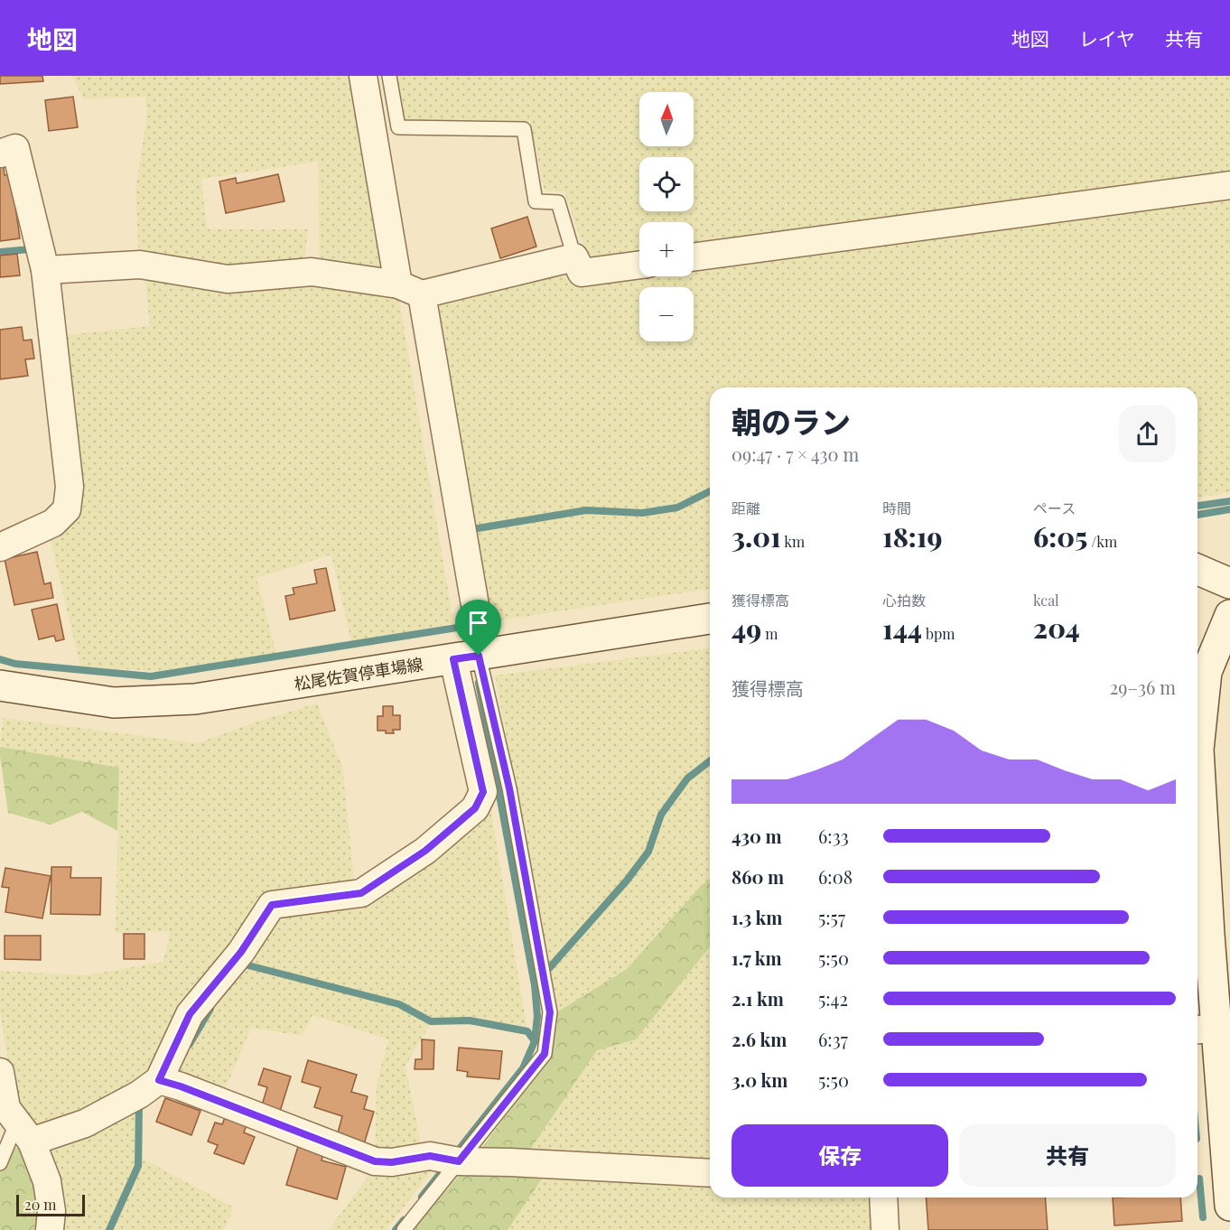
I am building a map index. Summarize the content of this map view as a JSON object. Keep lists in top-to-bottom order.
{
  "streets": {
    "main road": ["松尾佐賀停車場線"]
  },
  "scale_bar": "20 m",
  "north": "top",
  "page": {
    "header": "地図",
    "nav": ["地図", "レイヤ", "共有"],
    "map_buttons": ["+", "−"],
    "heading": ["朝のラン", "09:47 · 7 × 430 m"],
    "stats": [
      ["距離", "3.01 km"],
      ["時間", "18:19"],
      ["ペース", "6:05 /km"],
      ["獲得標高", "49 m"],
      ["心拍数", "144 bpm"],
      ["kcal", "204"]
    ],
    "chart": ["獲得標高", "29–36 m"],
    "list": [
      {
        "name": "430 m",
        "note": "6:33"
      },
      {
        "name": "860 m",
        "note": "6:08"
      },
      {
        "name": "1.3 km",
        "note": "5:57"
      },
      {
        "name": "1.7 km",
        "note": "5:50"
      },
      {
        "name": "2.1 km",
        "note": "5:42"
      },
      {
        "name": "2.6 km",
        "note": "6:37"
      },
      {
        "name": "3.0 km",
        "note": "5:50"
      }
    ],
    "buttons": ["保存", "共有"],
    "scale": "20 m"
  }
}
